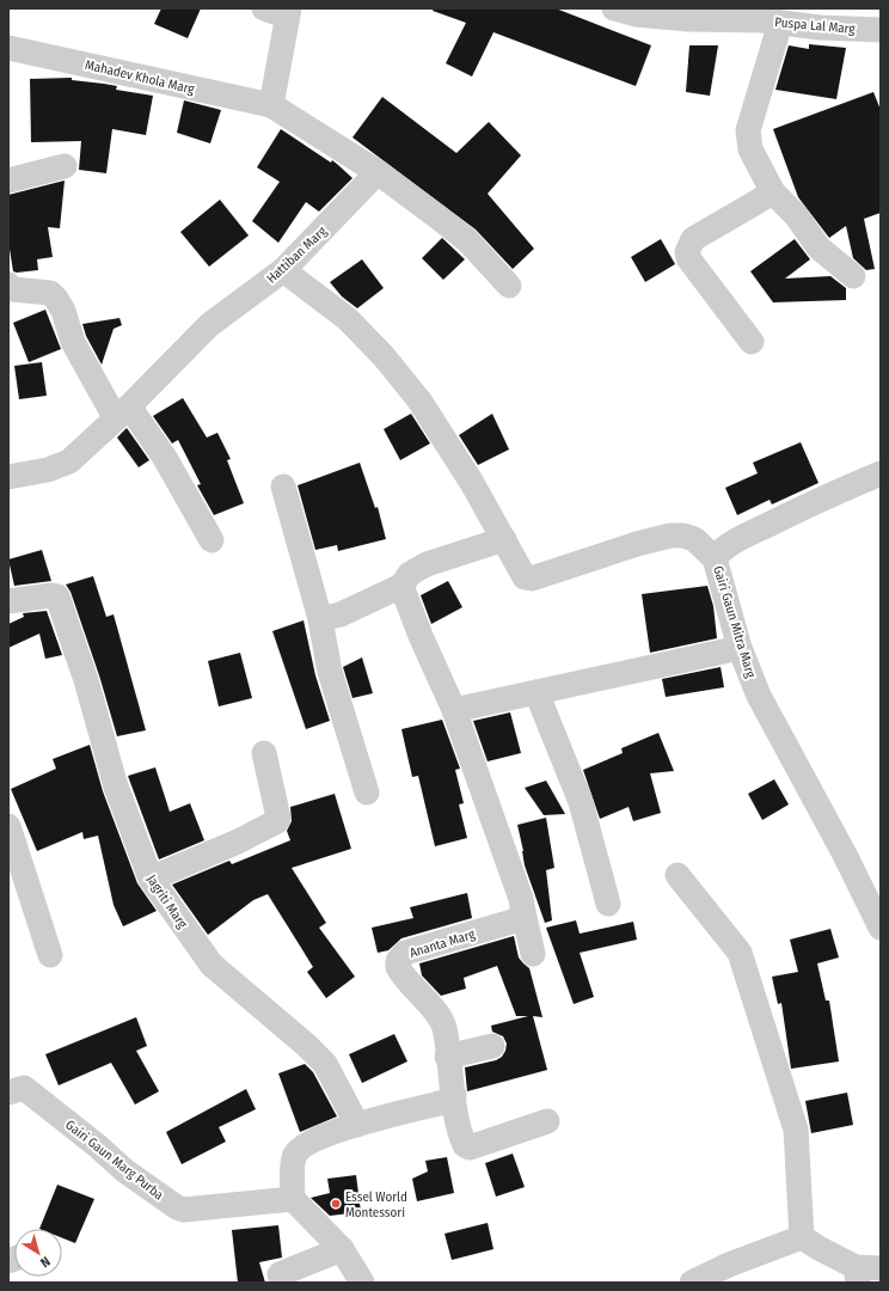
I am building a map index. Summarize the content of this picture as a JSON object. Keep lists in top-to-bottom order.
{
  "streets": {
    "street": [
      "Puspa Lal Marg",
      "Mahadev Khola Marg",
      "Hattiban Marg",
      "Gairi Gaun Mitra Marg",
      "Jagriti Marg",
      "Ananta Marg",
      "Gairi Gaun Marg Purba"
    ]
  },
  "places": ["Essel World Montessori"],
  "north": "bottom right"
}
